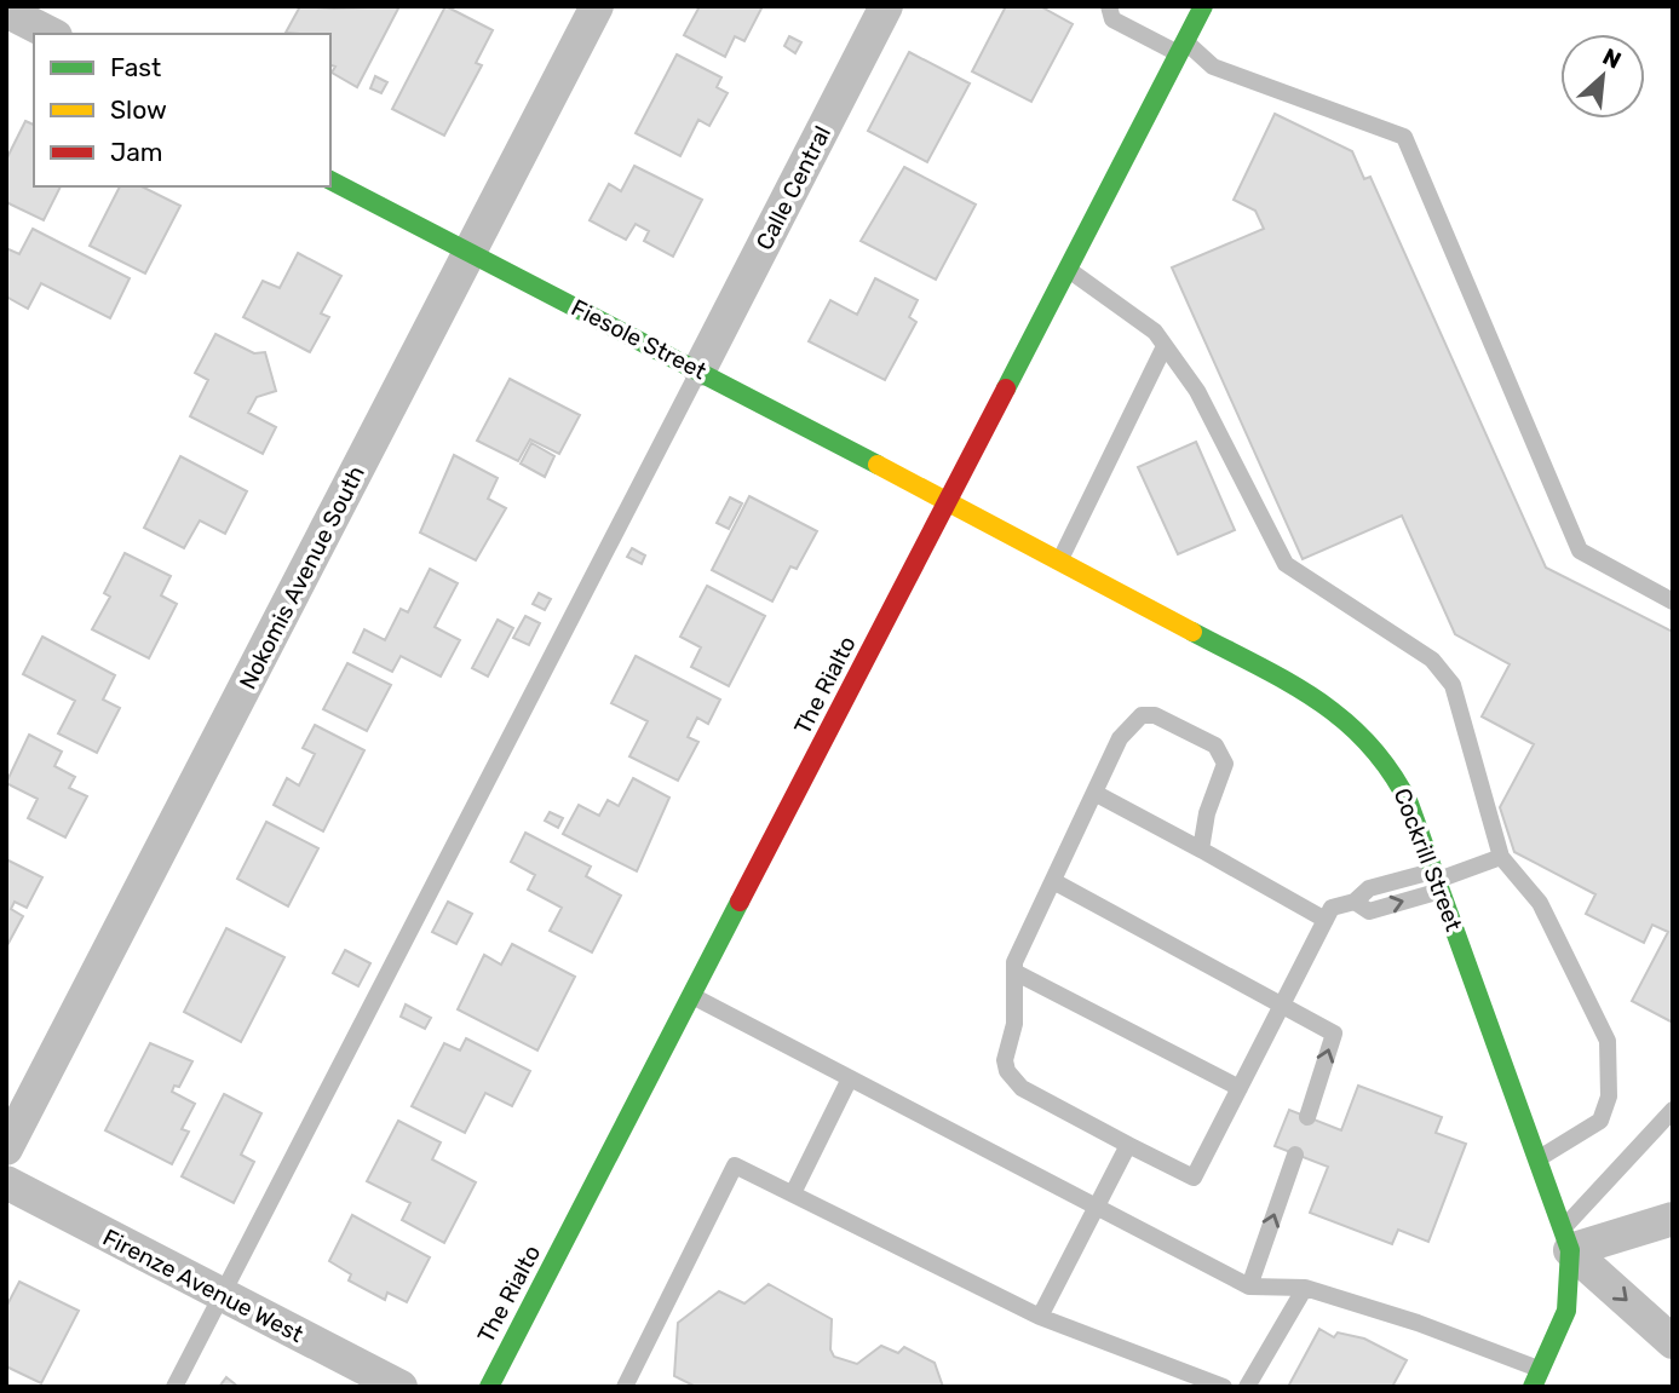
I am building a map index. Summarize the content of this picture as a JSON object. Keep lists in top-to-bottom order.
{
  "streets": {
    "street": [
      "Calle Central",
      "Fiesole Street",
      "Nokomis Avenue South",
      "The Rialto",
      "Cockrill Street",
      "Firenze Avenue West"
    ]
  },
  "crossings": [
    ["Calle Central", "Fiesole Street"],
    ["Fiesole Street", "Nokomis Avenue South"],
    ["Fiesole Street", "The Rialto"],
    ["Fiesole Street", "Cockrill Street"],
    ["The Rialto", "Cockrill Street"]
  ],
  "legend": ["Fast", "Slow", "Jam"],
  "north": "top right"
}
